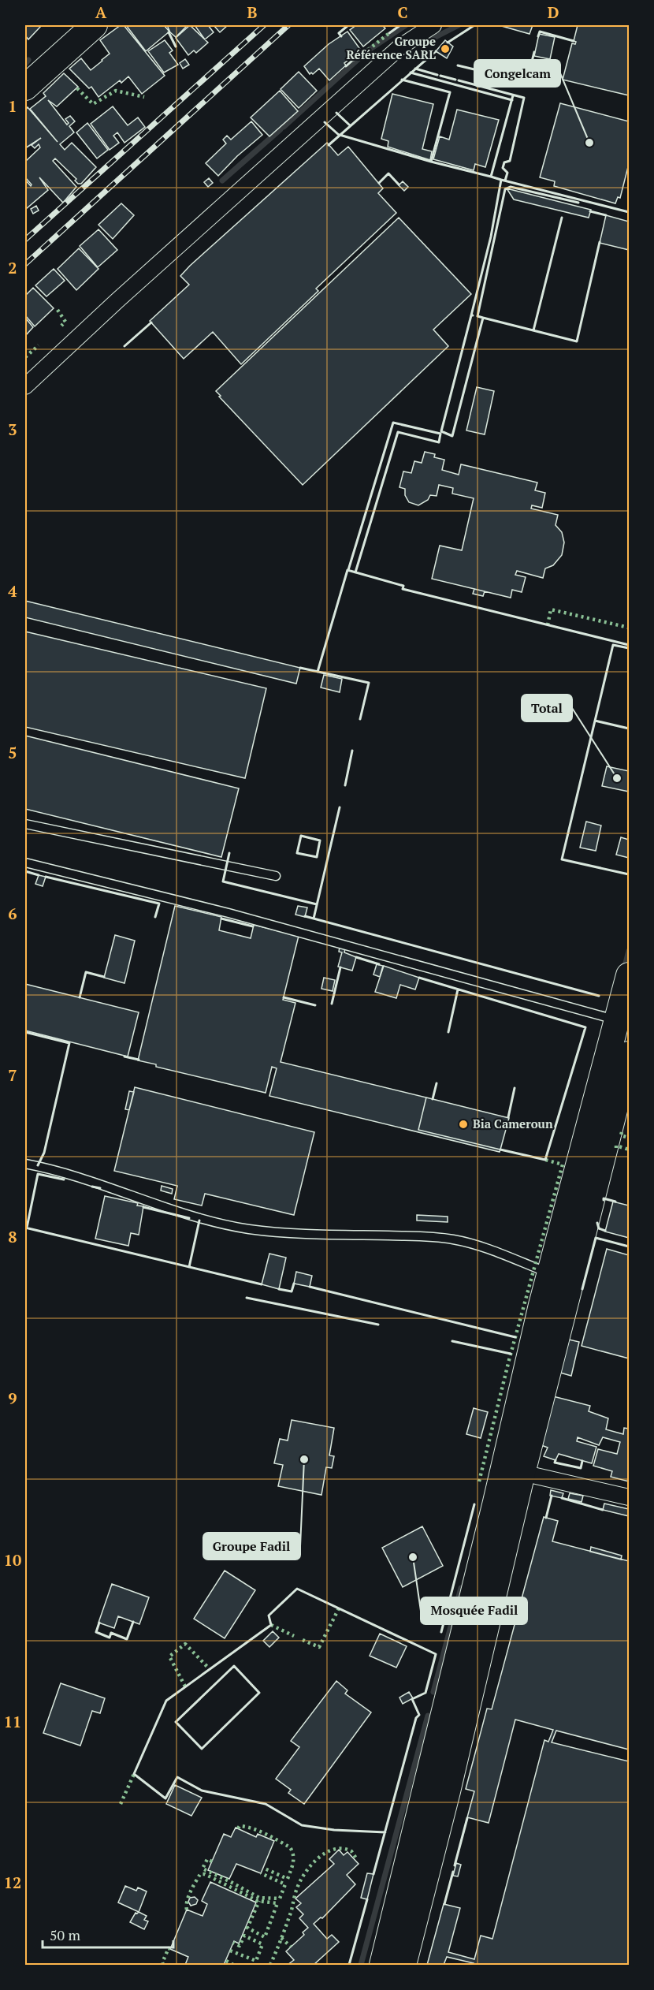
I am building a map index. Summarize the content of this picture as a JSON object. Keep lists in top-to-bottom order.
{
  "places": [
    "Groupe Référence SARL",
    "Congelcam",
    "Total",
    "Bia Cameroun",
    "Groupe Fadil",
    "Mosquée Fadil"
  ],
  "scale_bar": "50 m",
  "grid": {
    "columns": [
      "A",
      "B",
      "C",
      "D"
    ],
    "rows": [
      "1",
      "2",
      "3",
      "4",
      "5",
      "6",
      "7",
      "8",
      "9",
      "10",
      "11",
      "12"
    ]
  }
}
